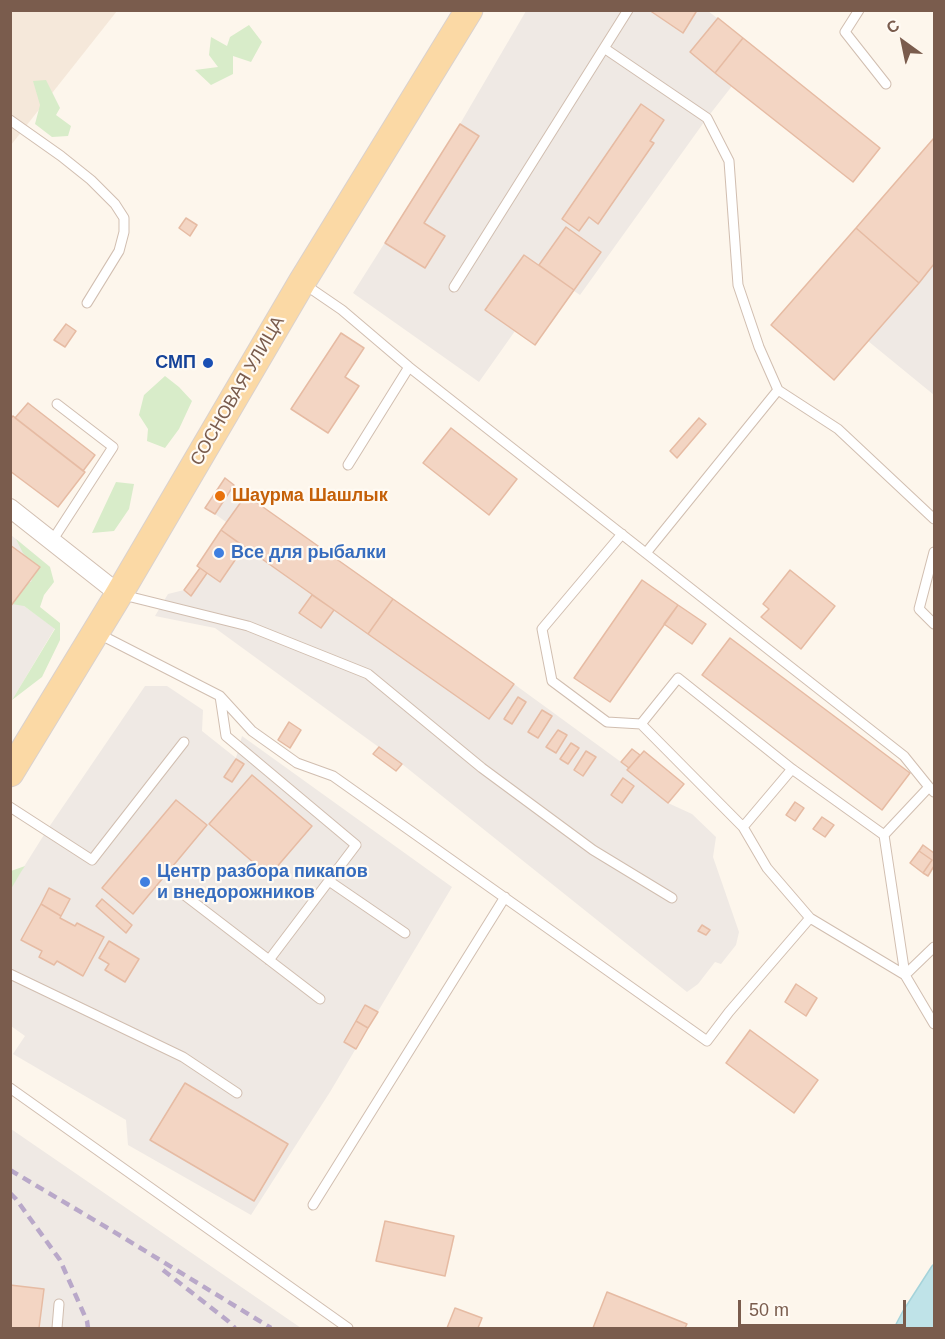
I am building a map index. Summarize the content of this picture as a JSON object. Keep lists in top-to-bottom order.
{
  "streets": {
    "main road": ["СОСНОВАЯ УЛИЦА"]
  },
  "places": [
    "СМП",
    "Шаурма Шашлык",
    "Все для рыбалки",
    "Центр разбора пикапов и внедорожников"
  ],
  "scale_bar": "50 m",
  "north": "top left"
}
